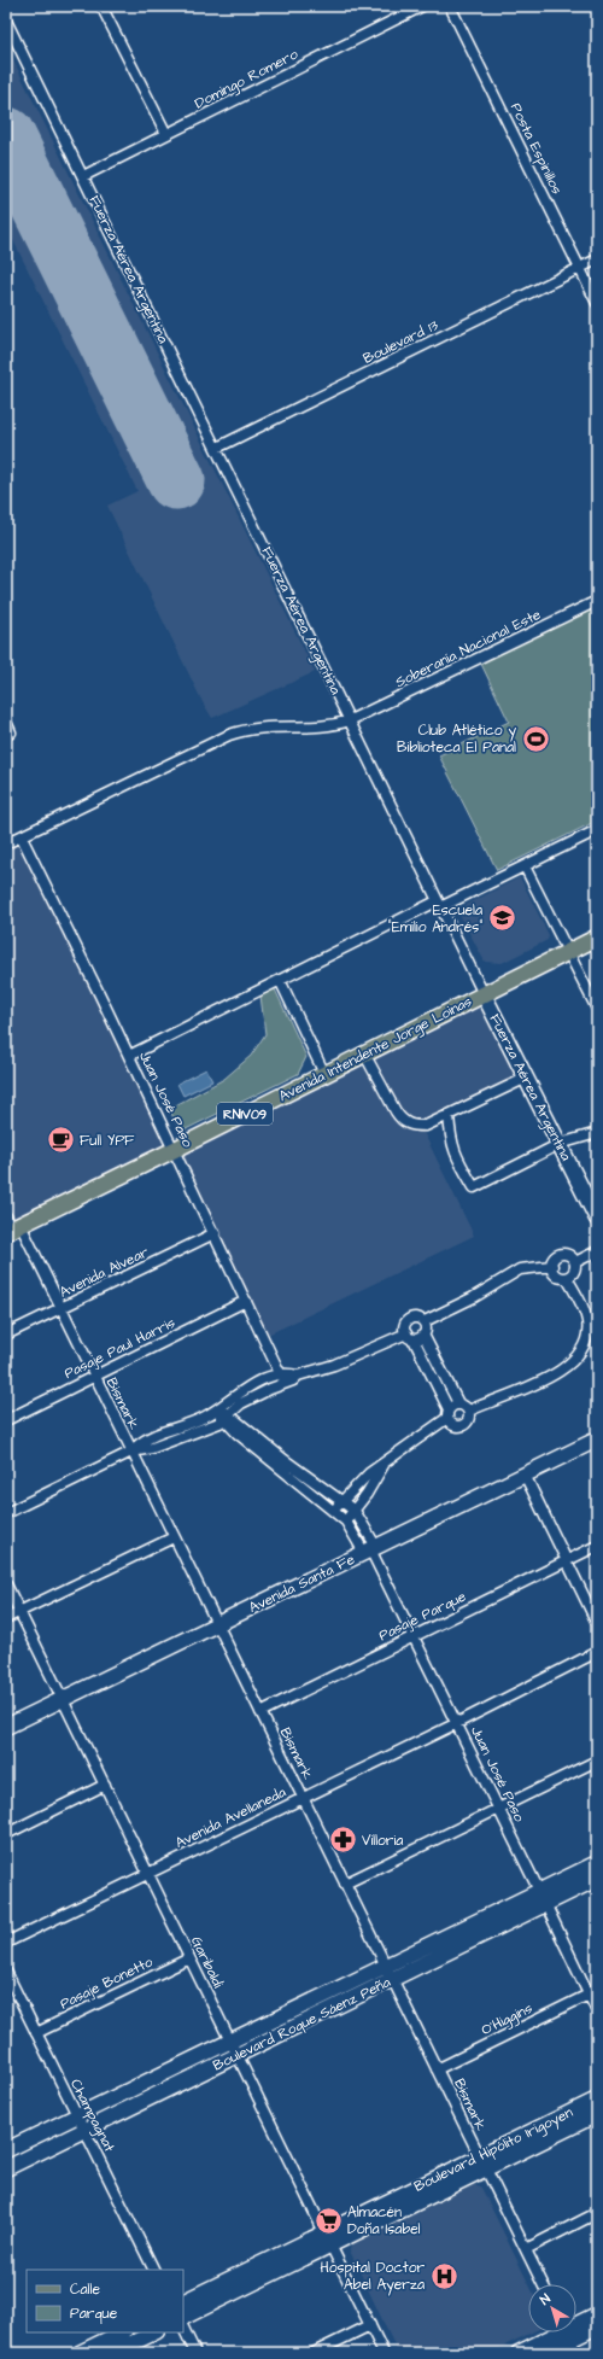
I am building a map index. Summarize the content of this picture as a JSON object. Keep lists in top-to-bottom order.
{
  "streets": {
    "main road": ["Avenida Intendente Jorge Loinas", "RN1V09"],
    "street": [
      "Domingo Romero",
      "Posta Espinillos",
      "Fuerza Aérea Argentina",
      "Boulevard 13",
      "Soberanía Nacional Este",
      "Juan José Paso",
      "Avenida Alvear",
      "Pasaje Paul Harris",
      "Bismark",
      "Avenida Santa Fe",
      "Pasaje Parque",
      "Avenida Avellaneda",
      "Garibaldi",
      "Pasaje Bonetto",
      "O'Higgins",
      "Boulevard Roque Sáenz Peña",
      "Champagnat",
      "Boulevard Hipólito Irigoyen"
    ]
  },
  "crossings": [
    ["Domingo Romero", "Fuerza Aérea Argentina"],
    ["Posta Espinillos", "Boulevard 13"],
    ["Fuerza Aérea Argentina", "Boulevard 13"],
    ["Fuerza Aérea Argentina", "Soberanía Nacional Este"],
    ["Fuerza Aérea Argentina", "Avenida Intendente Jorge Loinas"],
    ["Fuerza Aérea Argentina", "RN1V09"],
    ["Soberanía Nacional Este", "Juan José Paso"],
    ["Avenida Intendente Jorge Loinas", "Juan José Paso"],
    ["Avenida Intendente Jorge Loinas", "RN1V09"],
    ["Avenida Intendente Jorge Loinas", "Bismark"],
    ["Juan José Paso", "Avenida Alvear"],
    ["Juan José Paso", "Pasaje Paul Harris"],
    ["Juan José Paso", "Avenida Santa Fe"],
    ["Juan José Paso", "Pasaje Parque"],
    ["Juan José Paso", "Avenida Avellaneda"],
    ["Juan José Paso", "O'Higgins"],
    ["Juan José Paso", "Boulevard Roque Sáenz Peña"],
    ["Avenida Alvear", "Bismark"],
    ["Pasaje Paul Harris", "Bismark"],
    ["Bismark", "Avenida Santa Fe"],
    ["Bismark", "Pasaje Parque"],
    ["Bismark", "Avenida Avellaneda"],
    ["Bismark", "O'Higgins"],
    ["Bismark", "Boulevard Roque Sáenz Peña"],
    ["Bismark", "Boulevard Hipólito Irigoyen"],
    ["Avenida Santa Fe", "Garibaldi"],
    ["Avenida Avellaneda", "Garibaldi"],
    ["Garibaldi", "Pasaje Bonetto"],
    ["Garibaldi", "Boulevard Roque Sáenz Peña"],
    ["Garibaldi", "Boulevard Hipólito Irigoyen"],
    ["Pasaje Bonetto", "Champagnat"],
    ["Boulevard Roque Sáenz Peña", "Champagnat"]
  ],
  "places": {
    "sports": ["Club Atlético y Biblioteca El Panal"],
    "school or university": ["Escuela \"Emilio Andrés\""],
    "cafe": ["Full YPF"],
    "pharmacy": ["Villoria"],
    "supermarket": ["Almacén Doña Isabel"],
    "hospital": ["Hospital Doctor Abel Ayerza"]
  },
  "legend": ["Calle", "Parque"],
  "north": "top left"
}
